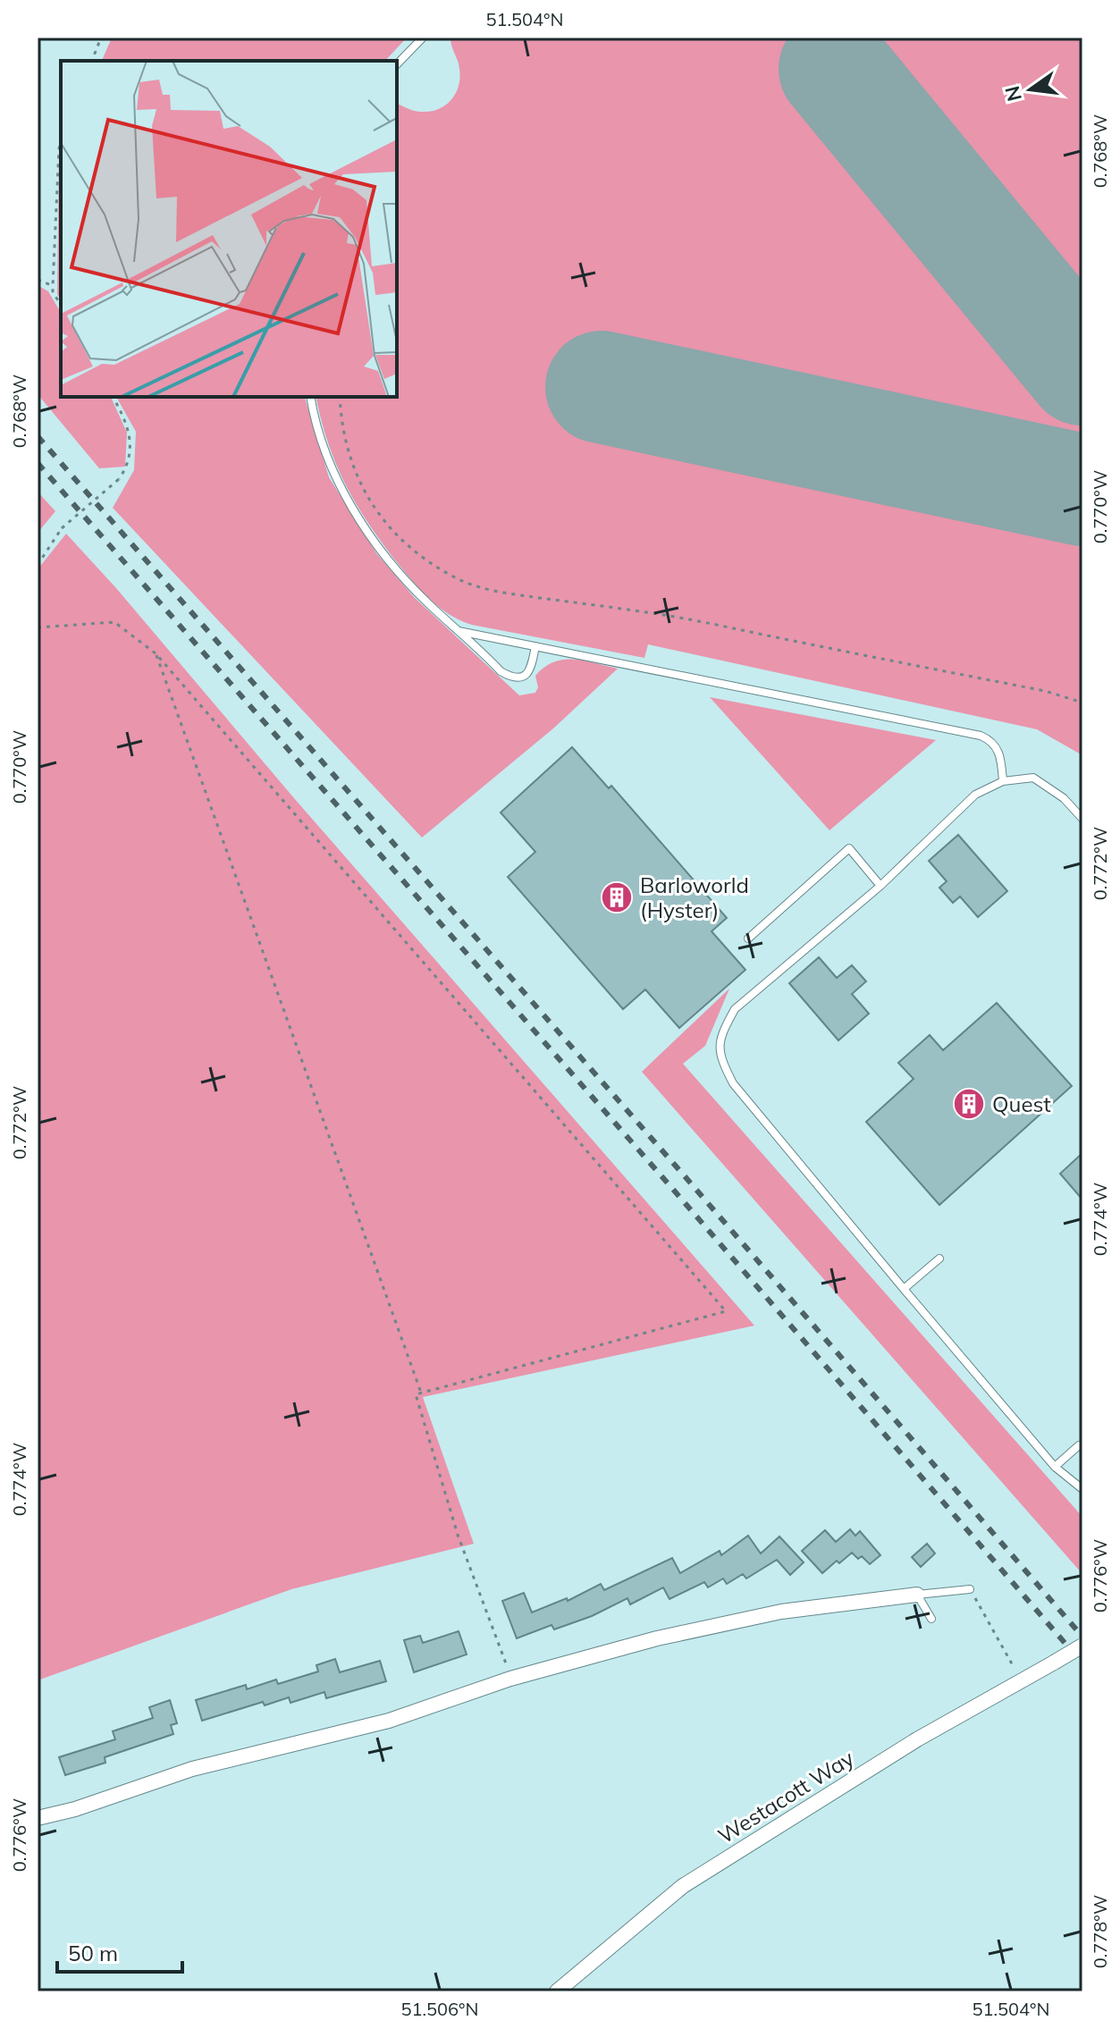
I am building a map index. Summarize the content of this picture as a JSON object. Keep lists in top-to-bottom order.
{
  "streets": {
    "street": ["Westacott Way"]
  },
  "places": {
    "building": ["Barloworld (Hyster)", "Quest"]
  },
  "scale_bar": "50 m",
  "north": "left",
  "coordinates": [
    "51.504°N",
    "0.768°W",
    "0.770°W",
    "0.772°W",
    "0.774°W",
    "0.776°W",
    "0.778°W",
    "51.506°N"
  ]
}
